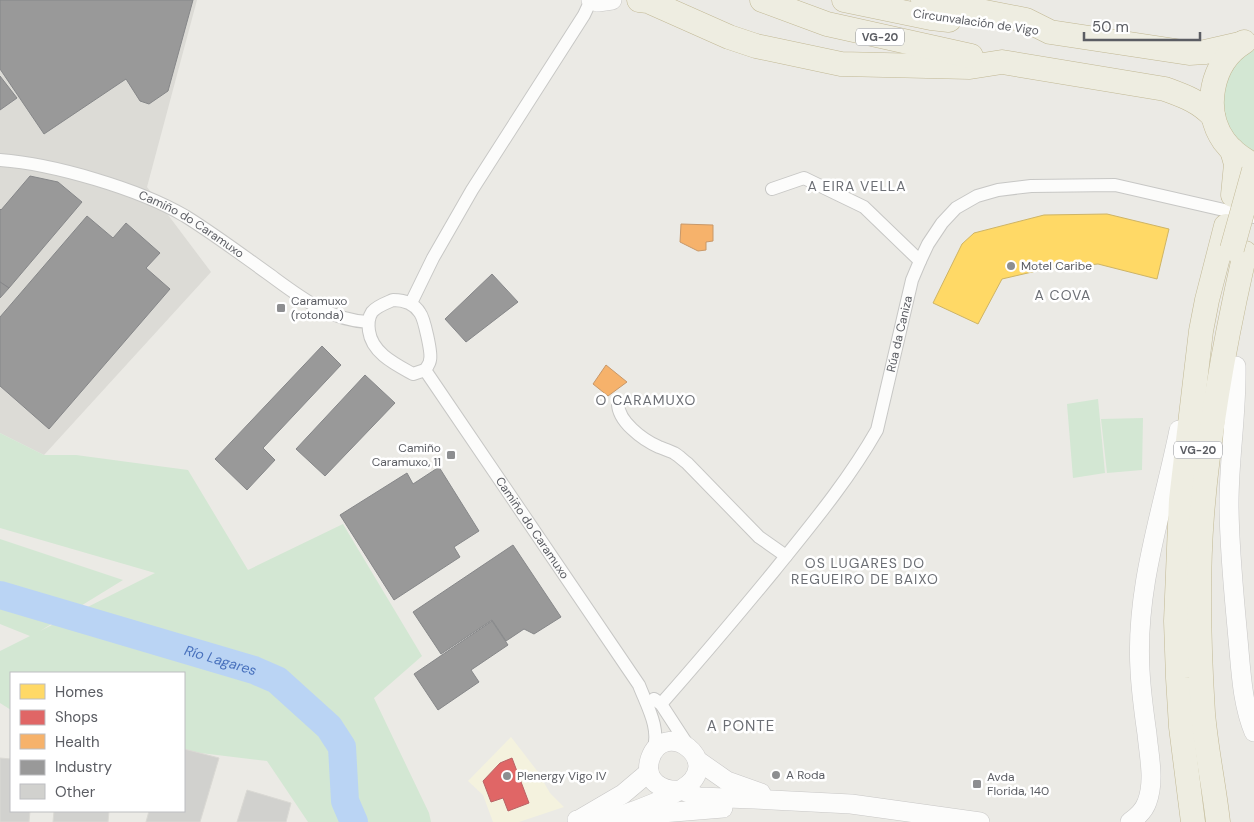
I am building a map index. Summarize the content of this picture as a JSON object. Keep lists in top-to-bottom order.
{
  "streets": {
    "highway": ["Circunvalación de Vigo", "VG-20"],
    "street": ["Camiño do Caramuxo", "Rúa da Caniza"]
  },
  "crossings": [
    ["VG-20", "Rúa da Caniza"],
    ["Camiño do Caramuxo", "Rúa da Caniza"]
  ],
  "districts": [
    "A EIRA VELLA",
    "A COVA",
    "O CARAMUXO",
    "OS LUGARES DO REGUEIRO DE BAIXO",
    "A PONTE"
  ],
  "water": ["Río Lagares"],
  "places": {
    "other": ["Motel Caribe", "A Roda", "Plenergy Vigo IV"],
    "transit": ["Caramuxo (rotonda)", "Camiño Caramuxo, 11", "Avda Florida, 140"]
  },
  "legend": [
    "Homes",
    "Shops",
    "Health",
    "Industry",
    "Other"
  ],
  "scale_bar": "50 m"
}
